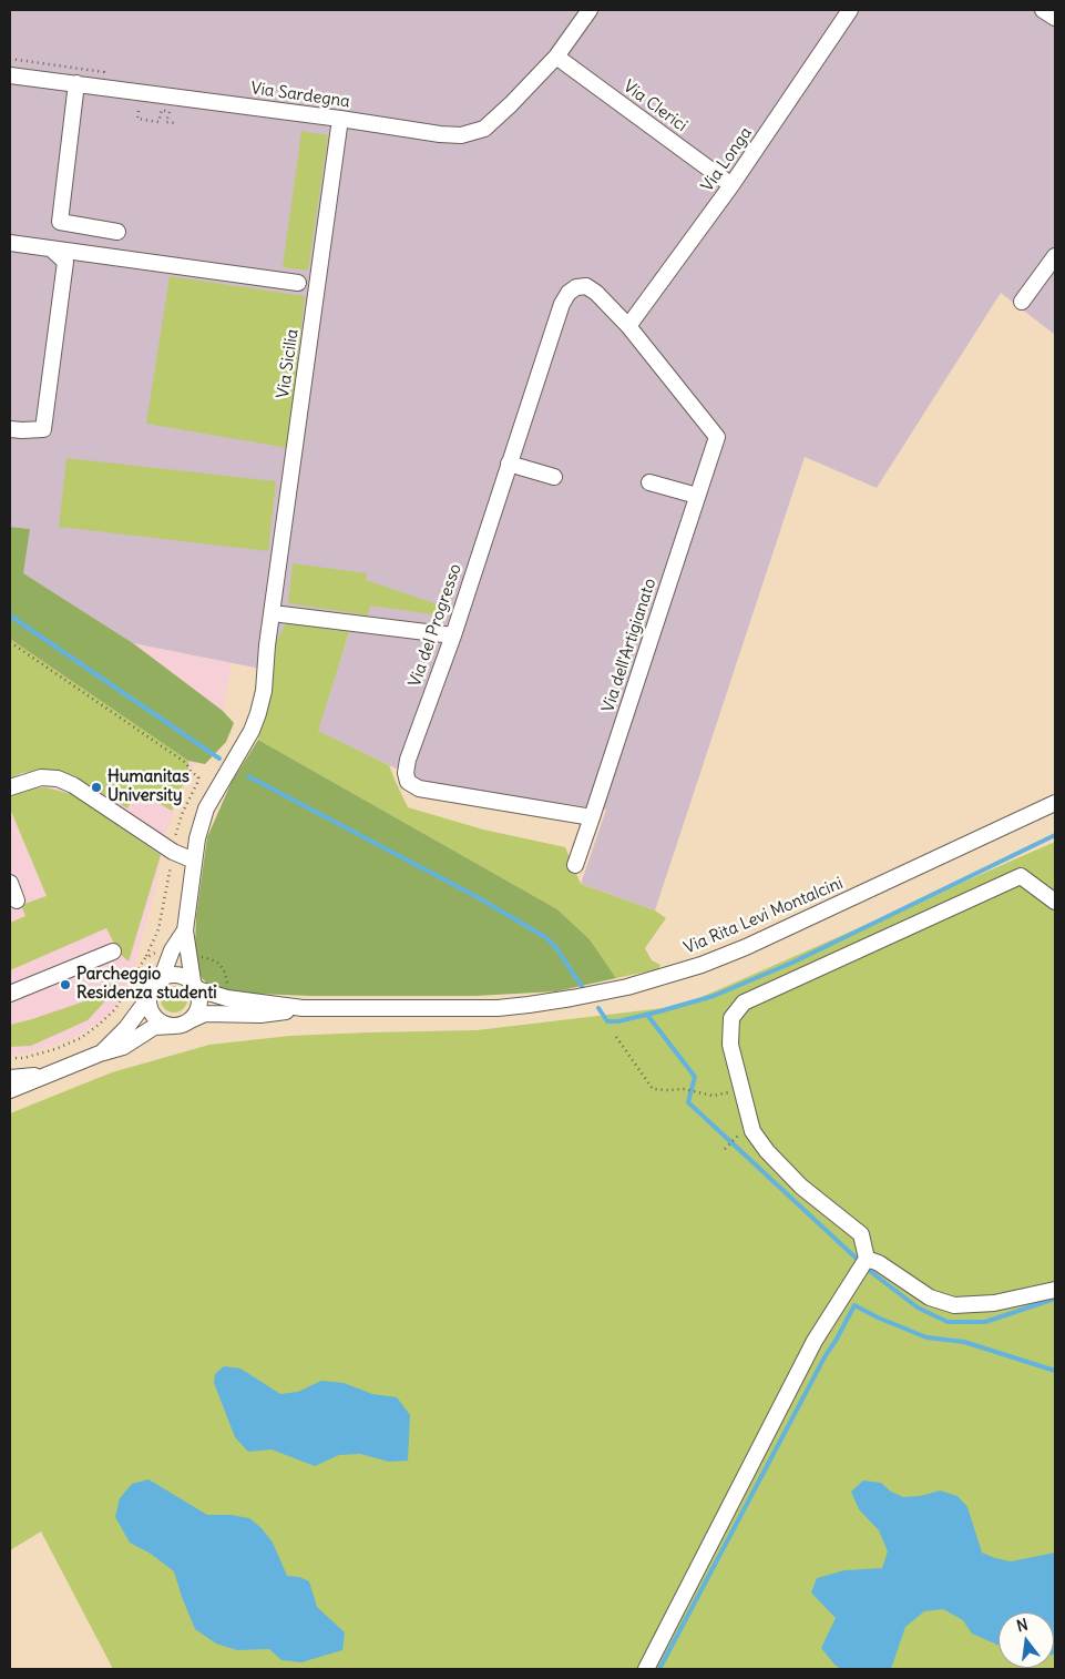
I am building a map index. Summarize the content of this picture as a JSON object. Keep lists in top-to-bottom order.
{
  "streets": {
    "street": [
      "Via Sardegna",
      "Via Clerici",
      "Via Longa",
      "Via Sicilia",
      "Via del Progresso",
      "Via dell'Artigianato",
      "Via Rita Levi Montalcini"
    ]
  },
  "crossings": [
    ["Via Sardegna", "Via Clerici"],
    ["Via Sardegna", "Via Sicilia"],
    ["Via Clerici", "Via Longa"],
    ["Via Longa", "Via del Progresso"],
    ["Via Longa", "Via dell'Artigianato"],
    ["Via del Progresso", "Via dell'Artigianato"]
  ],
  "places": ["Humanitas University", "Parcheggio Residenza studenti"],
  "north": "top"
}
